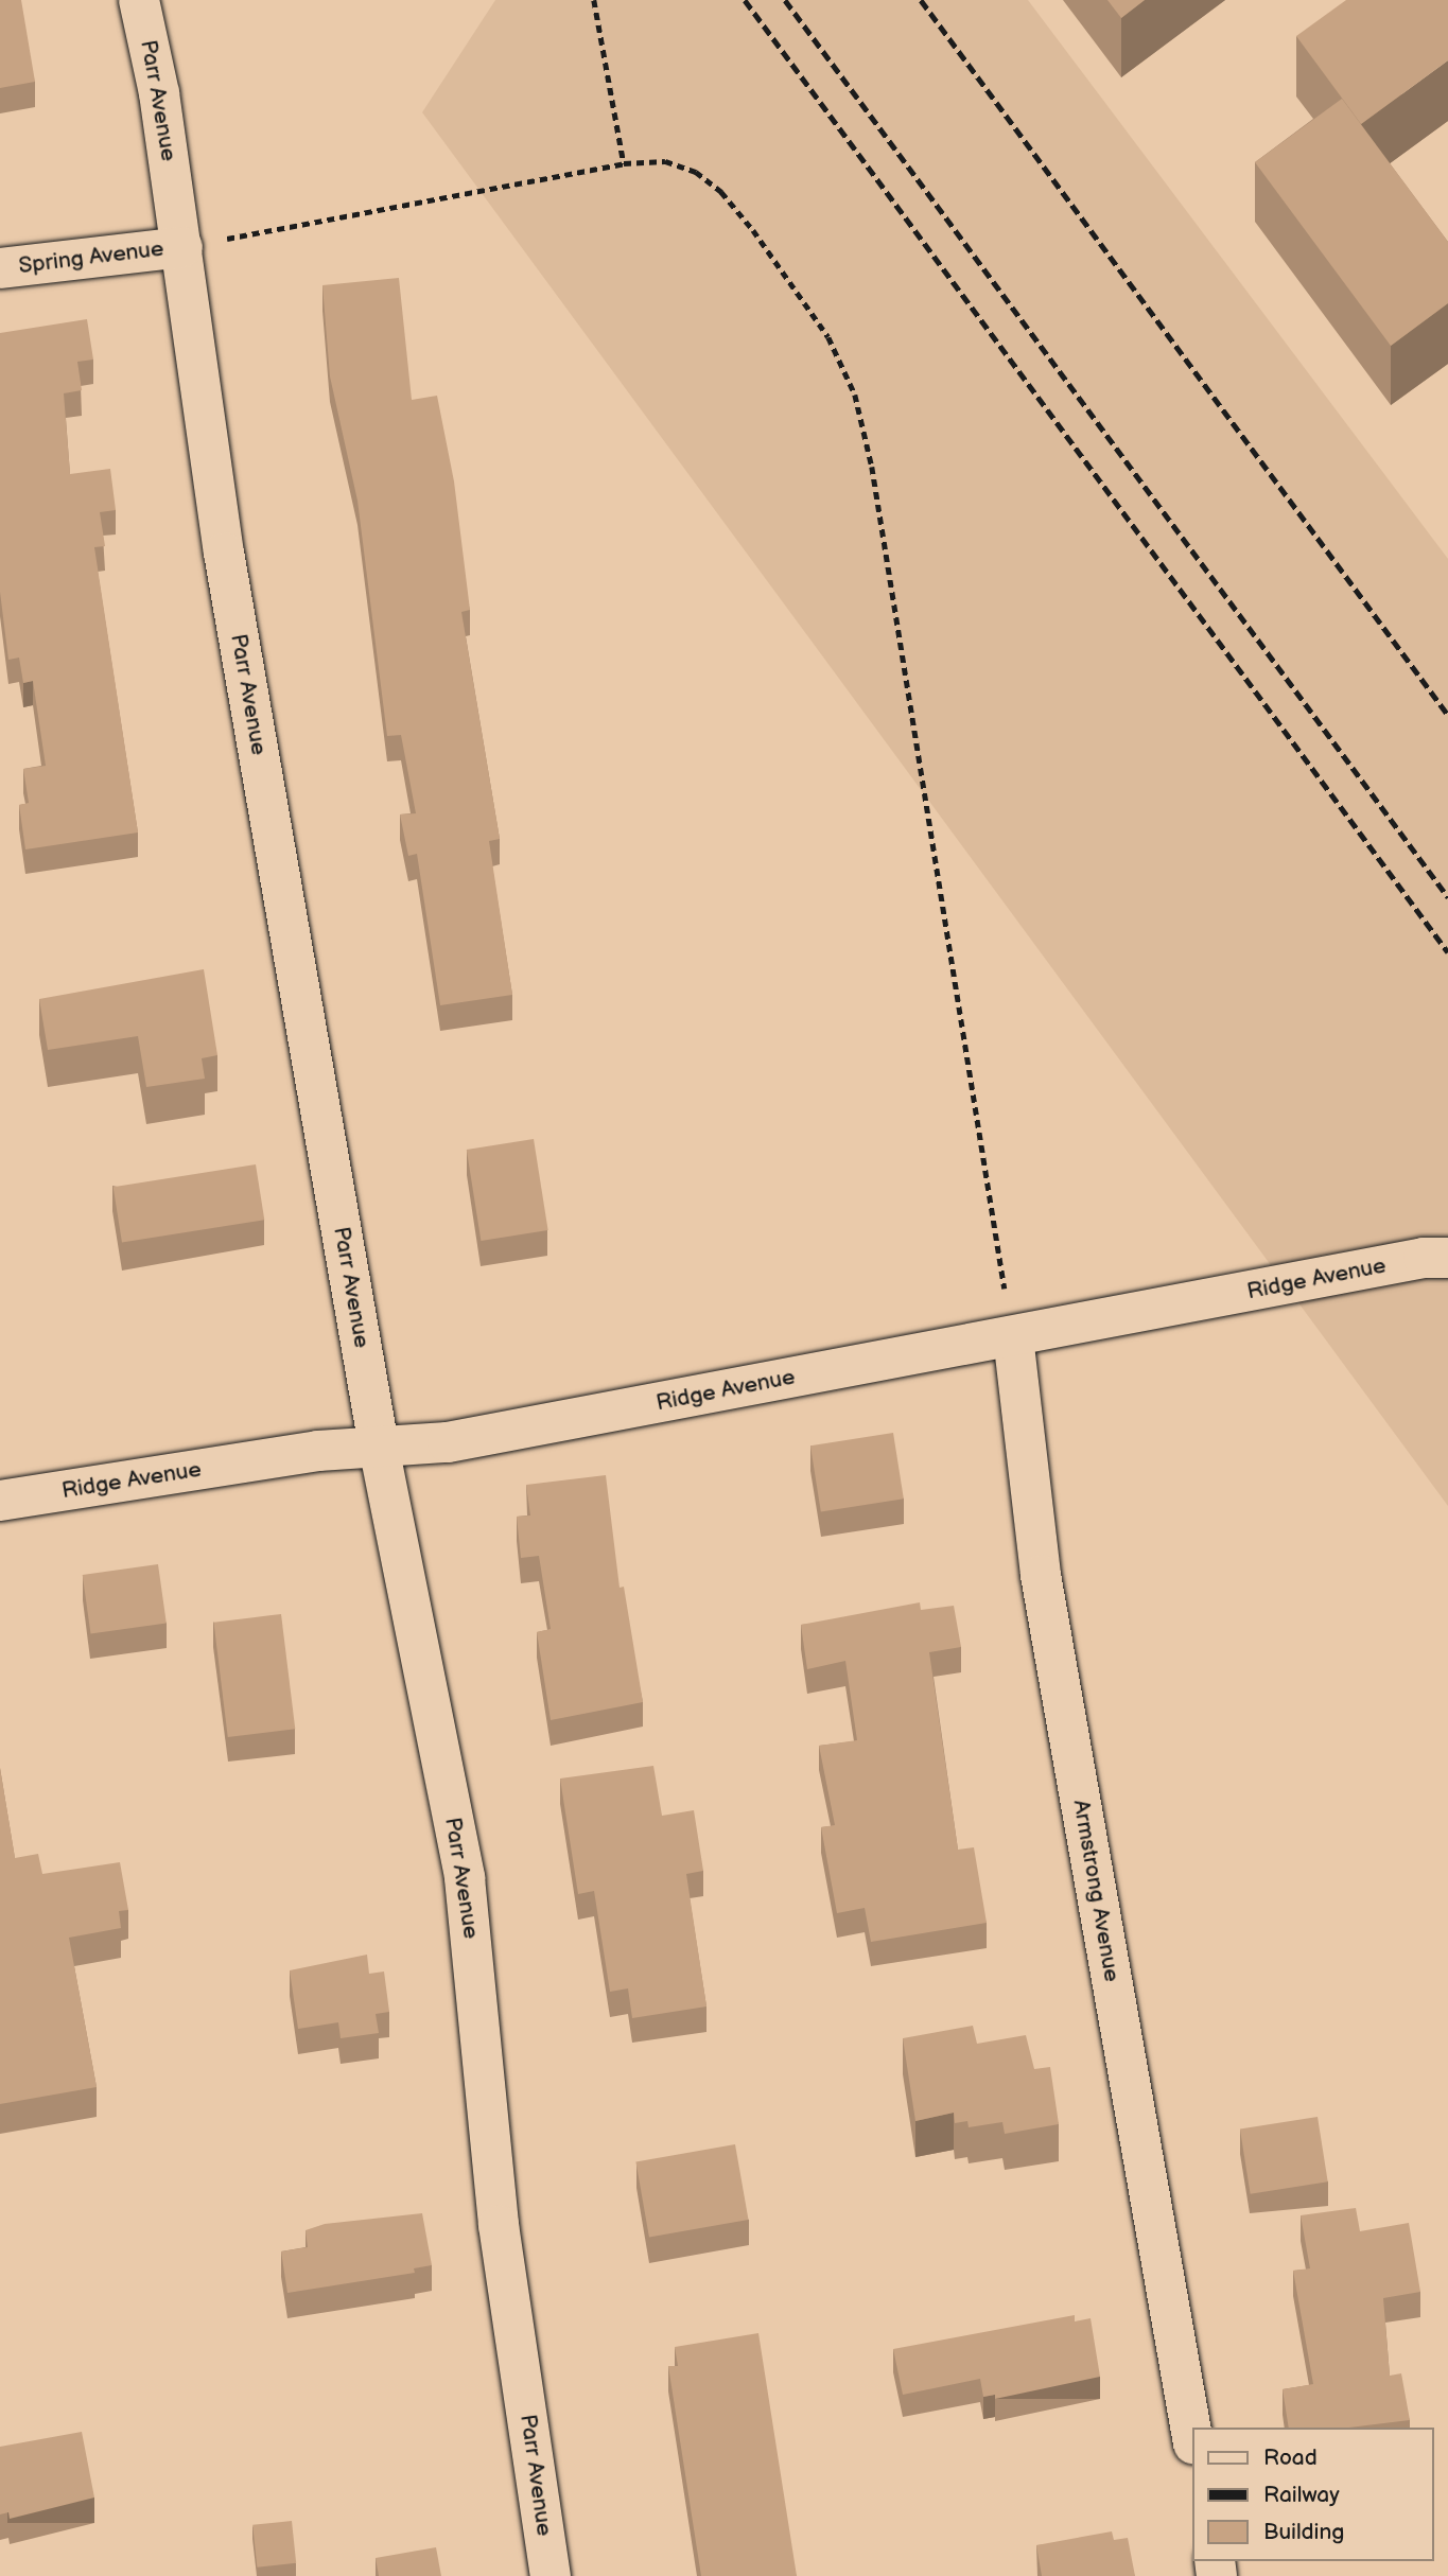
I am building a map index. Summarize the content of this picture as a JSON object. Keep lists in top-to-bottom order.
{
  "streets": {
    "street": [
      "Parr Avenue",
      "Spring Avenue",
      "Ridge Avenue",
      "Armstrong Avenue"
    ]
  },
  "crossings": [
    ["Parr Avenue", "Spring Avenue"],
    ["Parr Avenue", "Ridge Avenue"],
    ["Ridge Avenue", "Armstrong Avenue"]
  ],
  "legend": ["Road", "Railway", "Building"]
}
